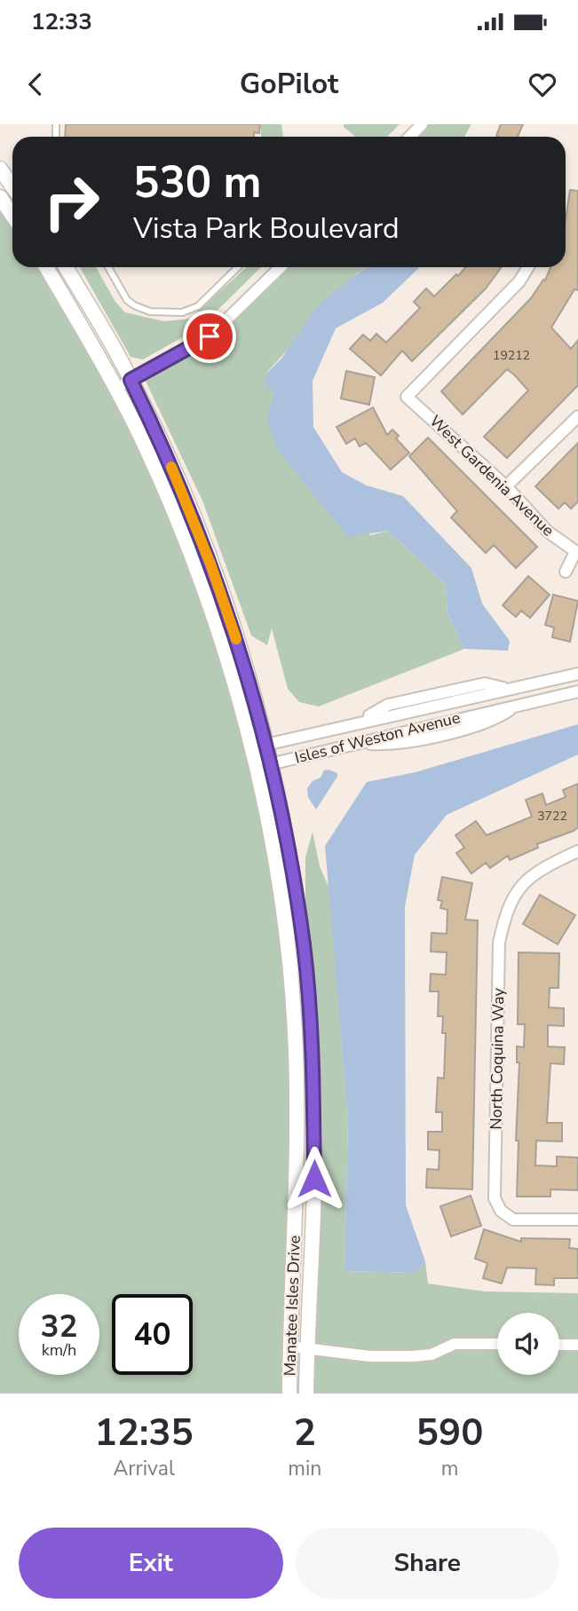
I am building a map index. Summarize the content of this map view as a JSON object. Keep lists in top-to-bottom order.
{
  "streets": {
    "street": [
      "West Gardenia Avenue",
      "Isles of Weston Avenue",
      "North Coquina Way",
      "Manatee Isles Drive"
    ]
  },
  "crossings": [
    ["Isles of Weston Avenue", "Manatee Isles Drive"]
  ],
  "house_numbers": ["19212", "3722"],
  "page": {
    "status": "12:33",
    "header": "GoPilot",
    "turn": ["530 m", "Vista Park Boulevard"],
    "speed": "32 km/h",
    "limit": "40",
    "eta": [
      "12:35",
      "Arrival",
      "2",
      "min",
      "590",
      "m"
    ],
    "buttons": ["Exit", "Share"]
  }
}
